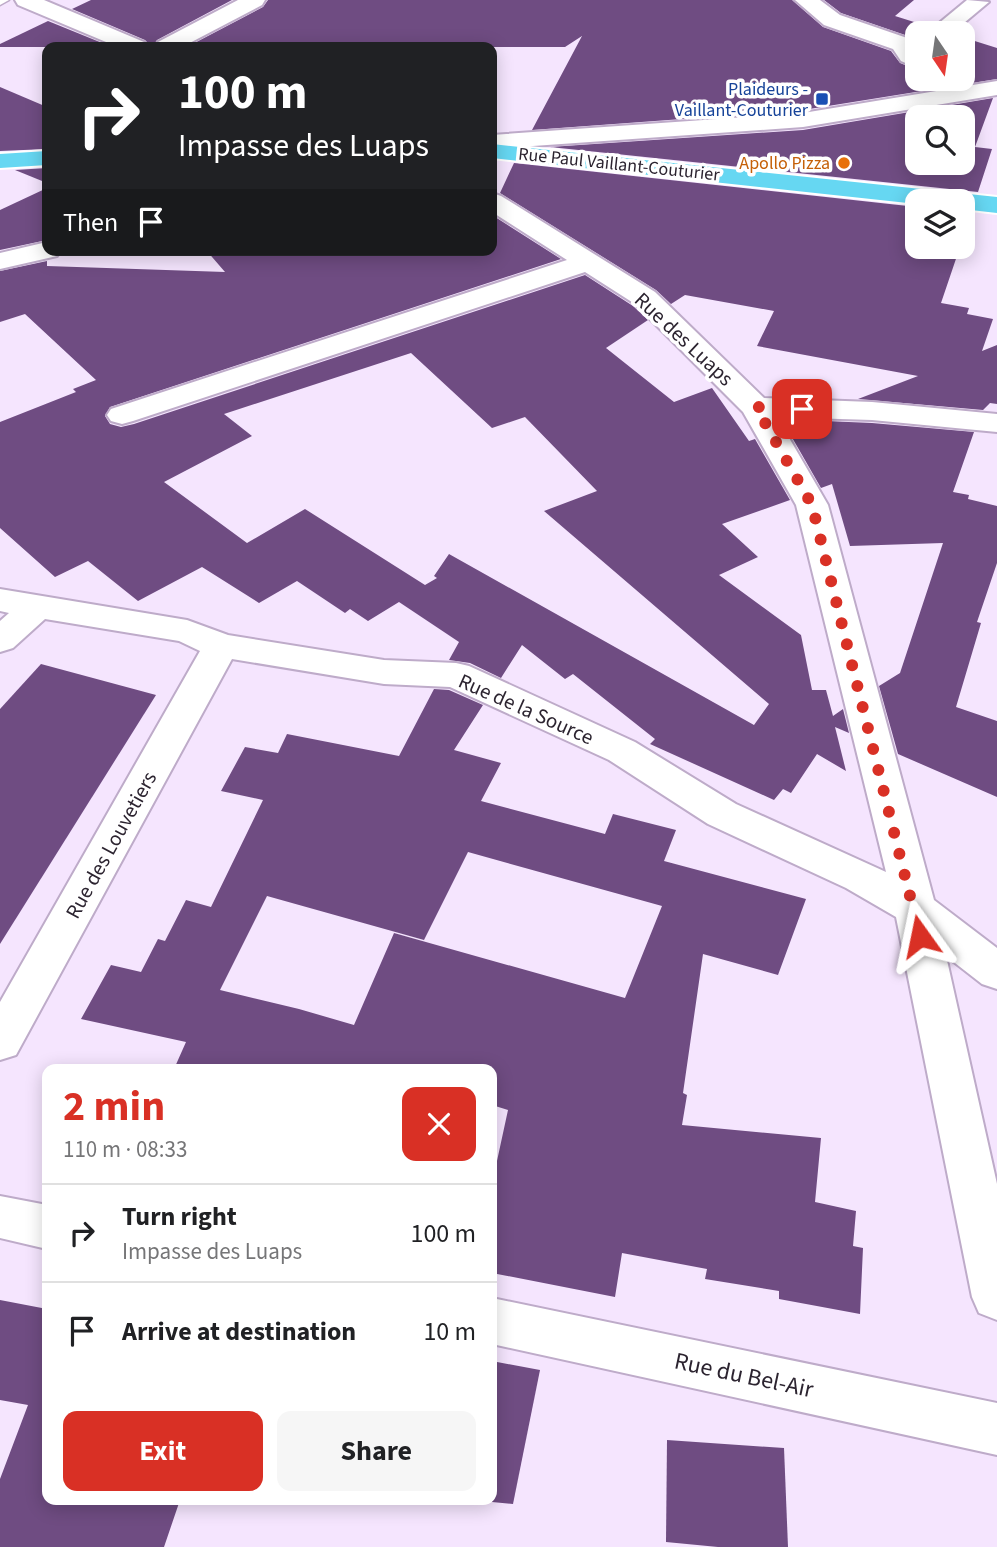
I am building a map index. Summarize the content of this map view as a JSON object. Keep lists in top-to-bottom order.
{
  "streets": {
    "main road": ["Rue Paul Vaillant-Couturier"],
    "street": [
      "Rue des Luaps",
      "Rue de la Source",
      "Rue des Louvetiers",
      "Rue du Bel-Air"
    ]
  },
  "crossings": [
    ["Rue des Luaps", "Rue de la Source"],
    ["Rue de la Source", "Rue des Louvetiers"]
  ],
  "places": {
    "transit": ["Plaideurs - Vaillant-Couturier"],
    "other": ["Apollo Pizza"]
  },
  "north": "bottom",
  "page": {
    "turn": ["100 m", "Impasse des Luaps"],
    "then": "Then",
    "heading": ["2 min", "110 m · 08:33"],
    "list": [
      {
        "name": "Turn right",
        "note": "Impasse des Luaps",
        "value": "100 m"
      },
      {
        "name": "Arrive at destination",
        "value": "10 m"
      }
    ],
    "buttons": ["Exit", "Share"]
  }
}
